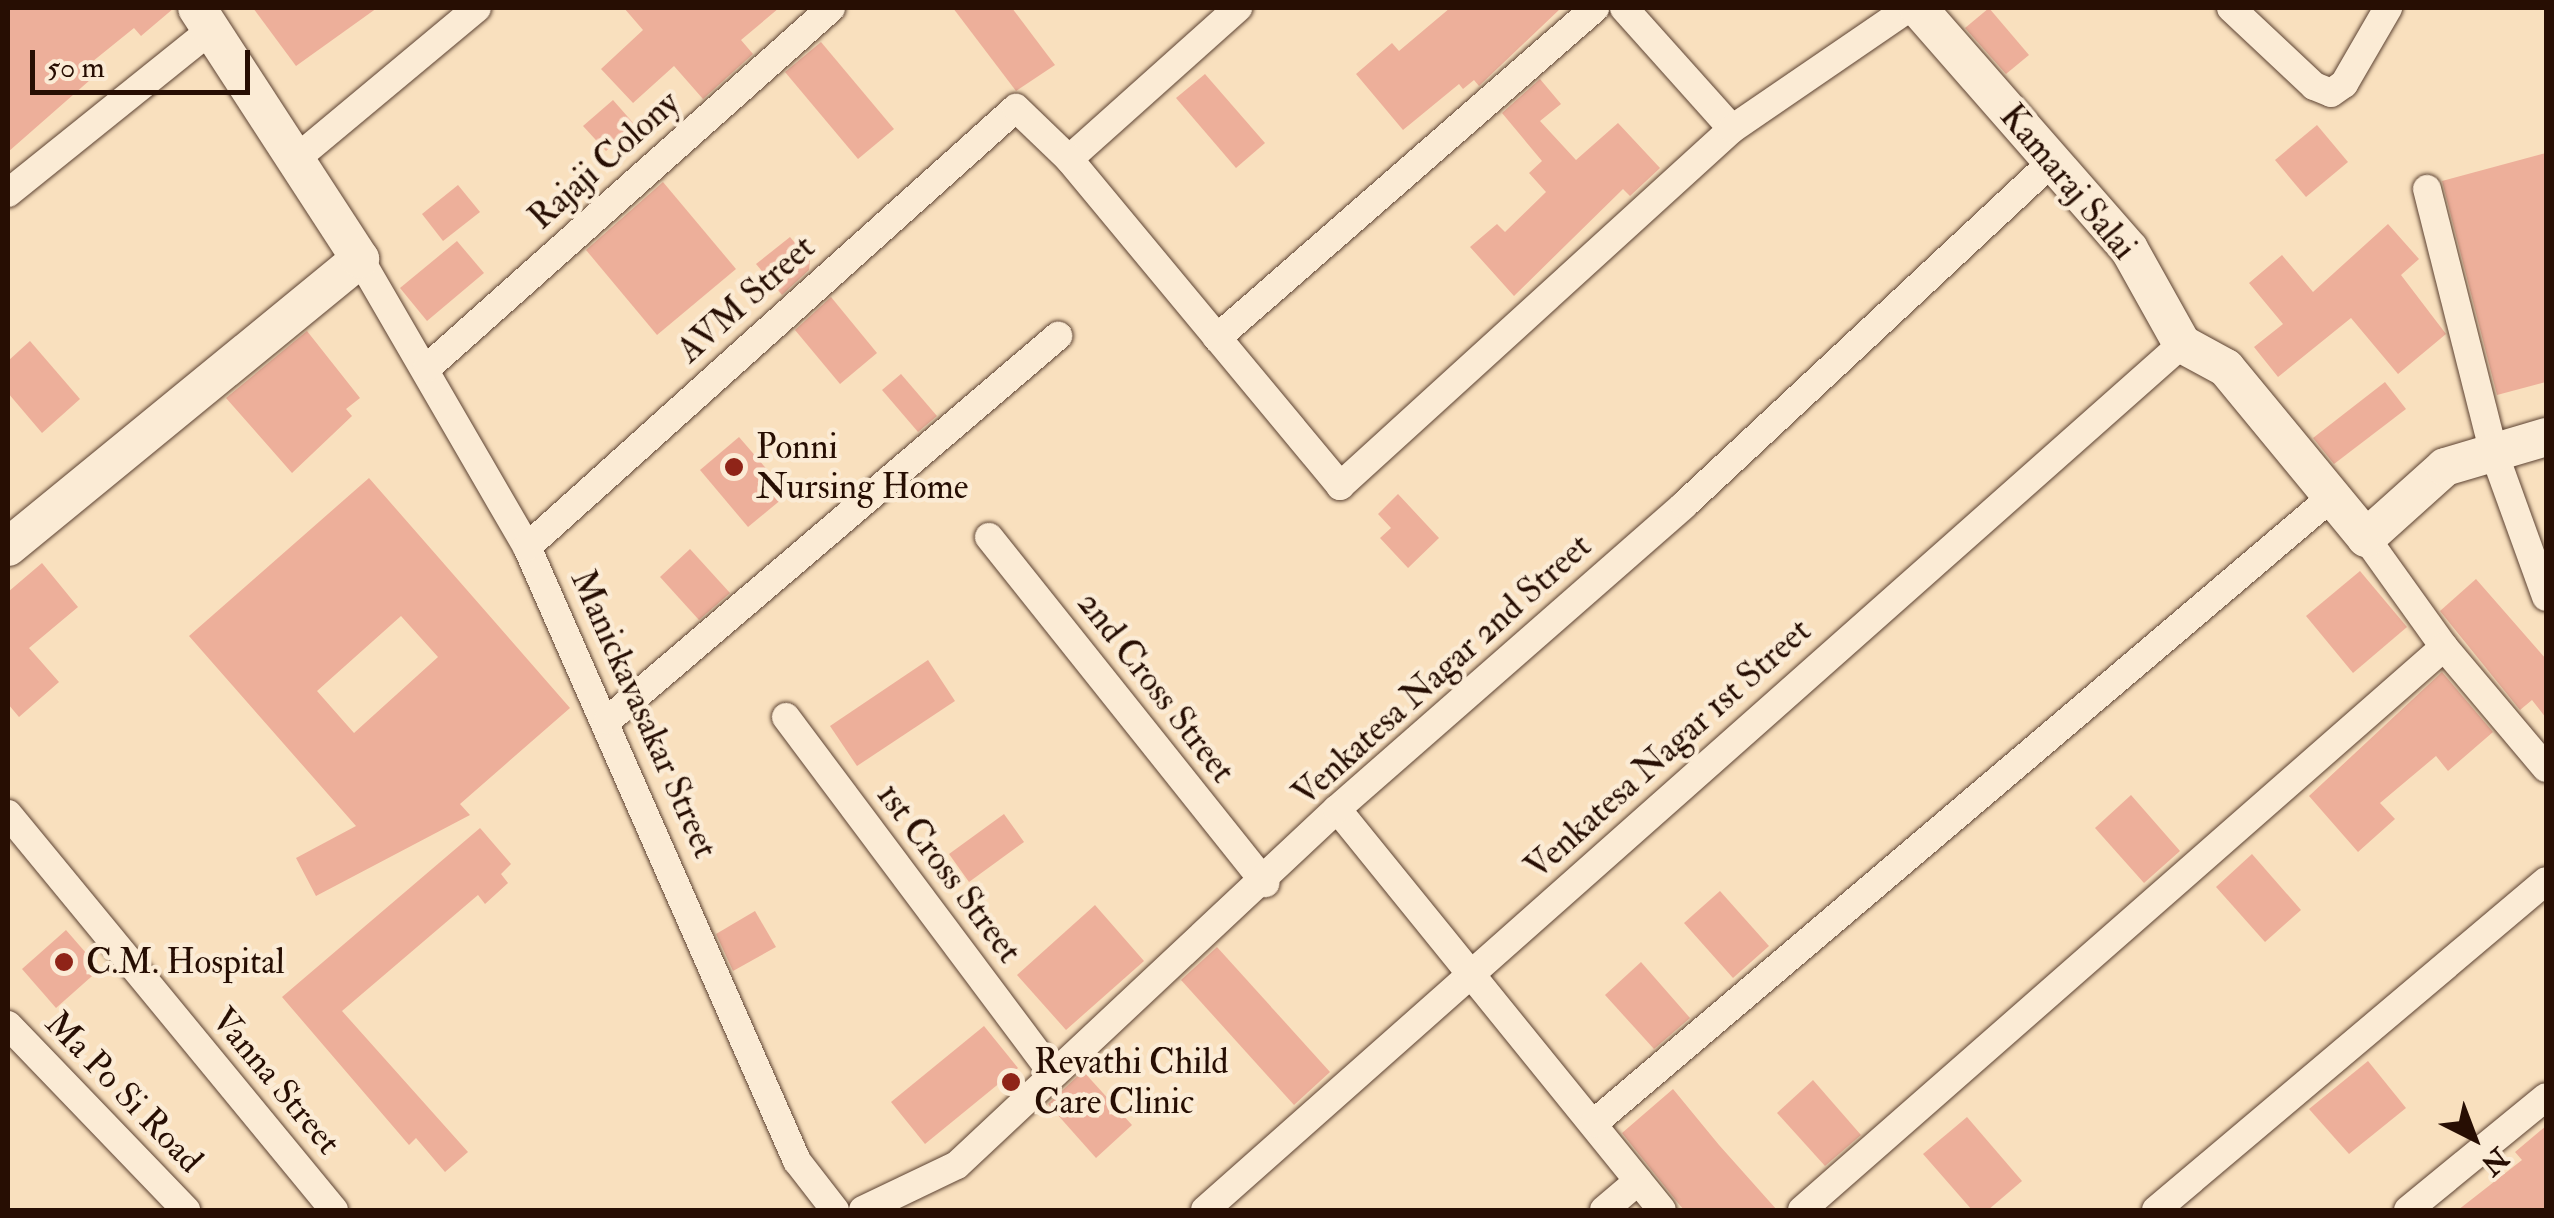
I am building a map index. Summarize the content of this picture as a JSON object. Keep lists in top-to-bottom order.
{
  "streets": {
    "street": [
      "Rajaji Colony",
      "Kamaraj Salai",
      "AVM Street",
      "Venkatesa Nagar 2nd Street",
      "2nd Cross Street",
      "Manickavasakar Street",
      "Venkatesa Nagar 1st Street",
      "1st Cross Street",
      "Vanna Street",
      "Ma Po Si Road"
    ]
  },
  "crossings": [
    ["Rajaji Colony", "Manickavasakar Street"],
    ["Kamaraj Salai", "Venkatesa Nagar 2nd Street"],
    ["Kamaraj Salai", "Venkatesa Nagar 1st Street"],
    ["AVM Street", "Manickavasakar Street"],
    ["Venkatesa Nagar 2nd Street", "2nd Cross Street"],
    ["Venkatesa Nagar 2nd Street", "1st Cross Street"]
  ],
  "places": ["Ponni Nursing Home", "C.M. Hospital", "Revathi Child Care Clinic"],
  "scale_bar": "50 m",
  "north": "bottom right"
}
